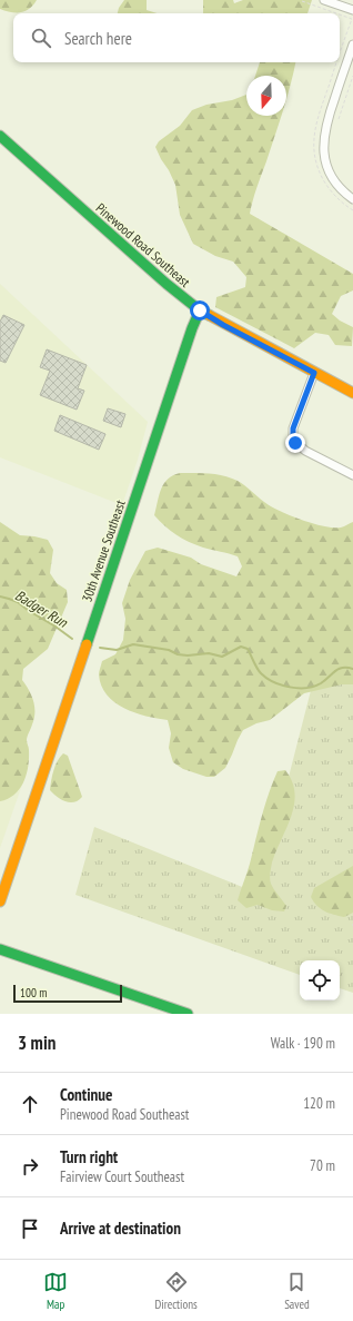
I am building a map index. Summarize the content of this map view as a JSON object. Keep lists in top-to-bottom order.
{
  "streets": {
    "street": ["Pinewood Road Southeast", "30th Avenue Southeast"]
  },
  "crossings": [
    ["Pinewood Road Southeast", "30th Avenue Southeast"]
  ],
  "water": ["Badger Run"],
  "scale_bar": "100 m",
  "north": "bottom",
  "page": {
    "search": "Search here",
    "scale": "100 m",
    "heading": ["3 min", "Walk · 190 m"],
    "list": [
      ["Continue", "Pinewood Road Southeast", "120 m"],
      ["Turn right", "Fairview Court Southeast", "70 m"],
      "Arrive at destination"
    ],
    "nav": ["Map", "Directions", "Saved"]
  }
}
